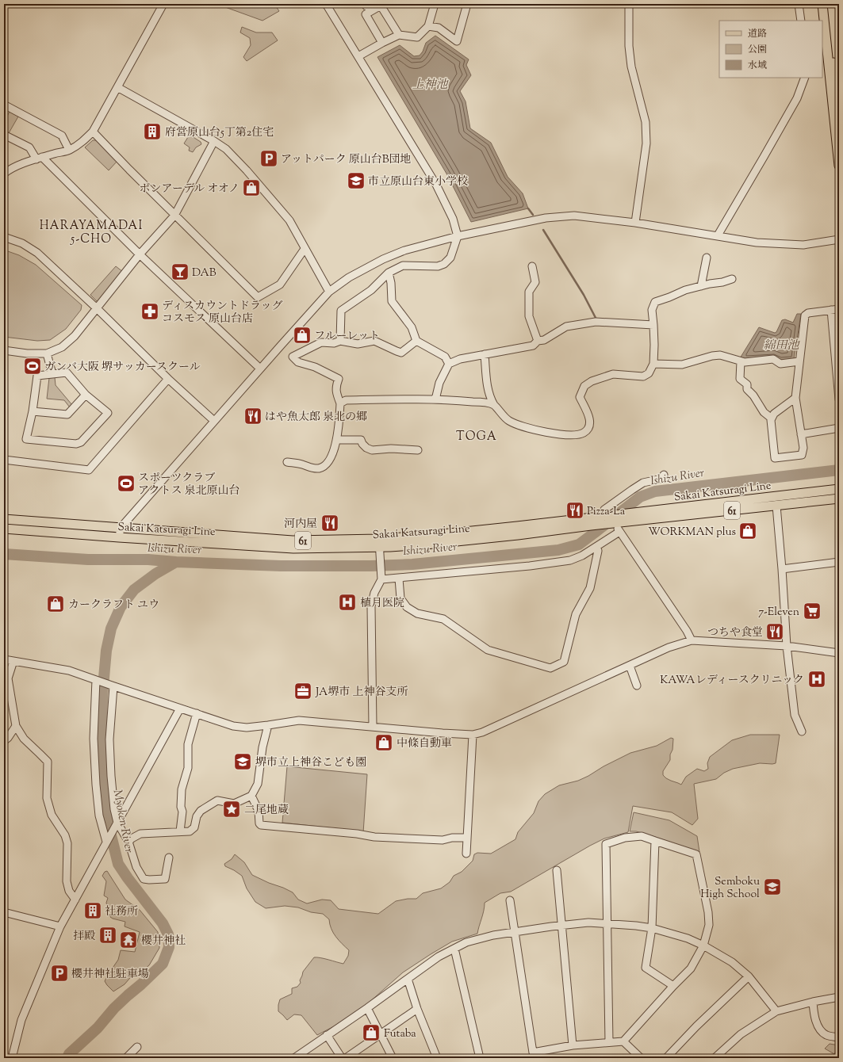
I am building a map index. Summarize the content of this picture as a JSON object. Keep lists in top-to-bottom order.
{
  "streets": {
    "main road": ["Sakai Katsuragi Line", "61"]
  },
  "districts": ["HARAYAMADAI 5-CHO", "TOGA"],
  "water": [
    "上神池",
    "綿田池",
    "Ishizu River",
    "Myoken River"
  ],
  "places": {
    "building": ["府営原山台5丁第2住宅", "社務所", "拝殿"],
    "parking": ["アットパーク 原山台B団地", "櫻井神社駐車場"],
    "school or university": ["市立原山台東小学校", "堺市立上神谷こども園", "Semboku High School"],
    "shop": [
      "ボンアーデル オオノ",
      "フルーレット",
      "WORKMAN plus",
      "カークラフト ユウ",
      "中條自動車",
      "Futaba"
    ],
    "bar": ["DAB"],
    "pharmacy": ["ディスカウントドラッグ コスモス 原山台店"],
    "sports": ["ガンバ大阪 堺サッカースクール", "スポーツクラブ アクトス 泉北原山台"],
    "restaurant": [
      "はや魚太郎 泉北の郷",
      "Pizza-La",
      "河内屋",
      "つちや食堂"
    ],
    "hospital": ["植月医院", "KAWAレディースクリニック"],
    "supermarket": ["7-Eleven"],
    "office": ["JA堺市 上神谷支所"],
    "place": ["二尾地蔵"],
    "temple": ["櫻井神社"]
  },
  "legend": ["道路", "公園", "水域"]
}
